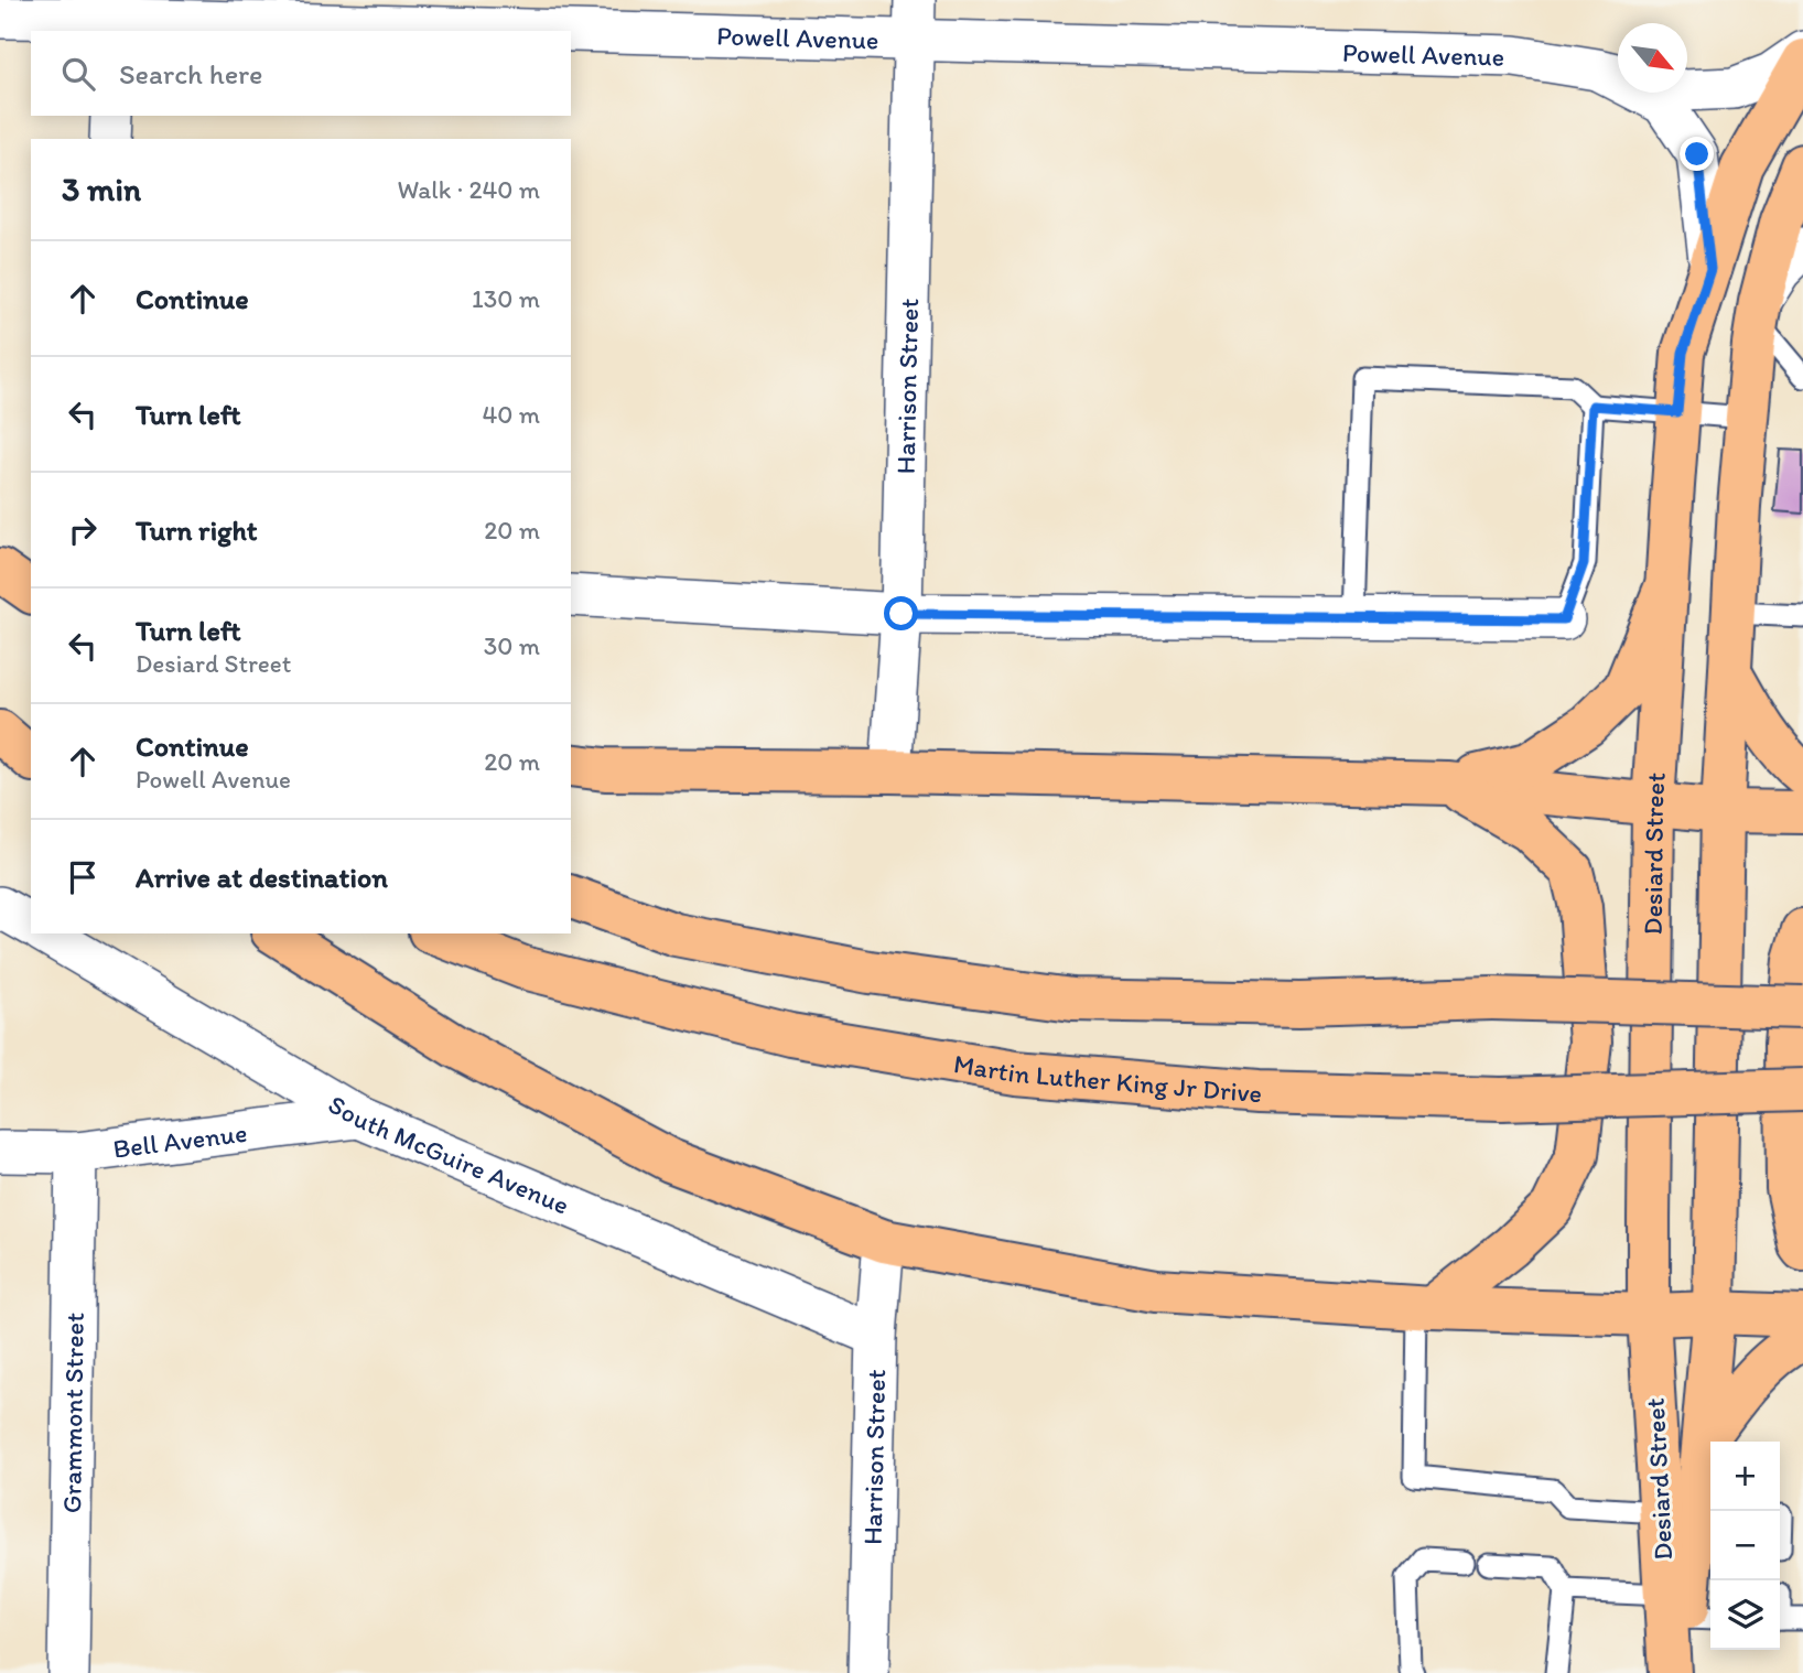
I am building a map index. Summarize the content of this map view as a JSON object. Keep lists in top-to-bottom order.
{
  "streets": {
    "main road": ["Desiard Street", "Martin Luther King Jr Drive"],
    "street": [
      "Powell Avenue",
      "Harrison Street",
      "Bell Avenue",
      "South McGuire Avenue",
      "Grammont Street"
    ]
  },
  "crossings": [
    ["Powell Avenue", "Harrison Street"],
    ["Powell Avenue", "Desiard Street"],
    ["Harrison Street", "South McGuire Avenue"],
    ["Bell Avenue", "South McGuire Avenue"],
    ["Bell Avenue", "Grammont Street"]
  ],
  "north": "bottom right",
  "page": {
    "search": "Search here",
    "heading": ["3 min", "Walk · 240 m"],
    "list": [
      ["Continue", "130 m"],
      ["Turn left", "40 m"],
      ["Turn right", "20 m"],
      ["Turn left", "Desiard Street", "30 m"],
      ["Continue", "Powell Avenue", "20 m"],
      "Arrive at destination"
    ],
    "map_buttons": ["+", "−"]
  }
}
